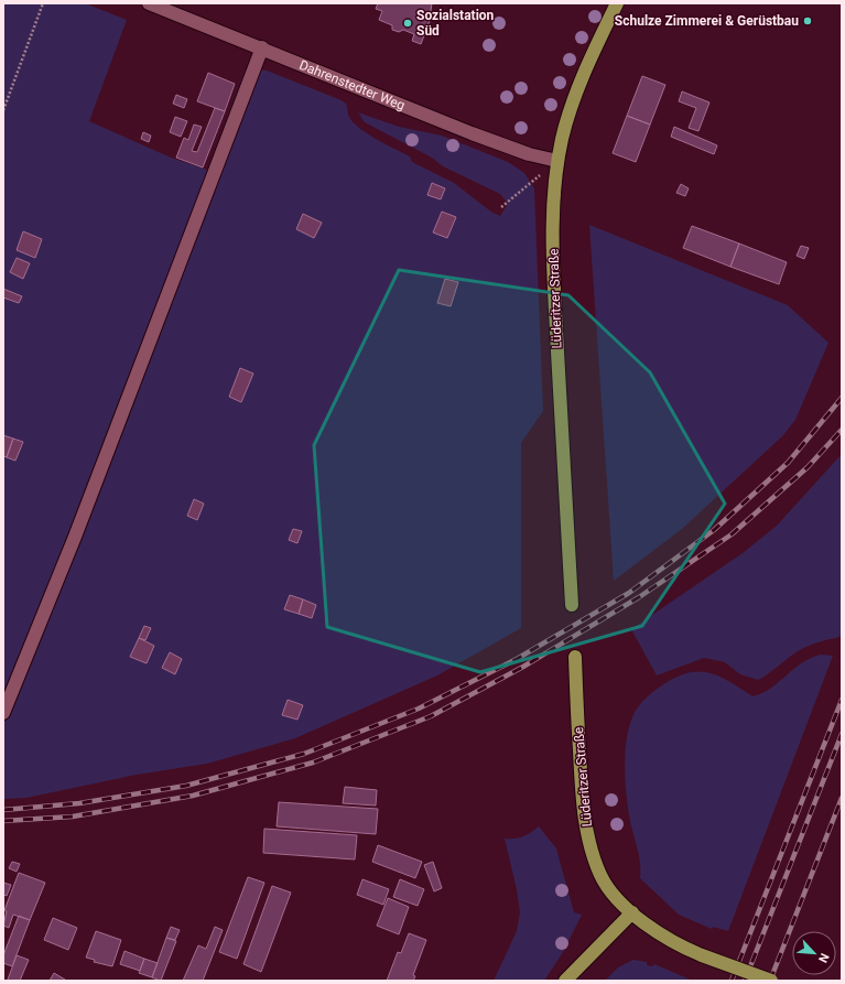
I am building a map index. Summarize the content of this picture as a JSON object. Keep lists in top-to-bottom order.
{
  "streets": {
    "main road": ["Lüderitzer Straße"],
    "street": ["Dahrenstedter Weg"]
  },
  "crossings": [
    ["Dahrenstedter Weg", "Lüderitzer Straße"]
  ],
  "places": ["Schulze Zimmerei & Gerüstbau", "Sozialstation Süd"],
  "north": "bottom right"
}
